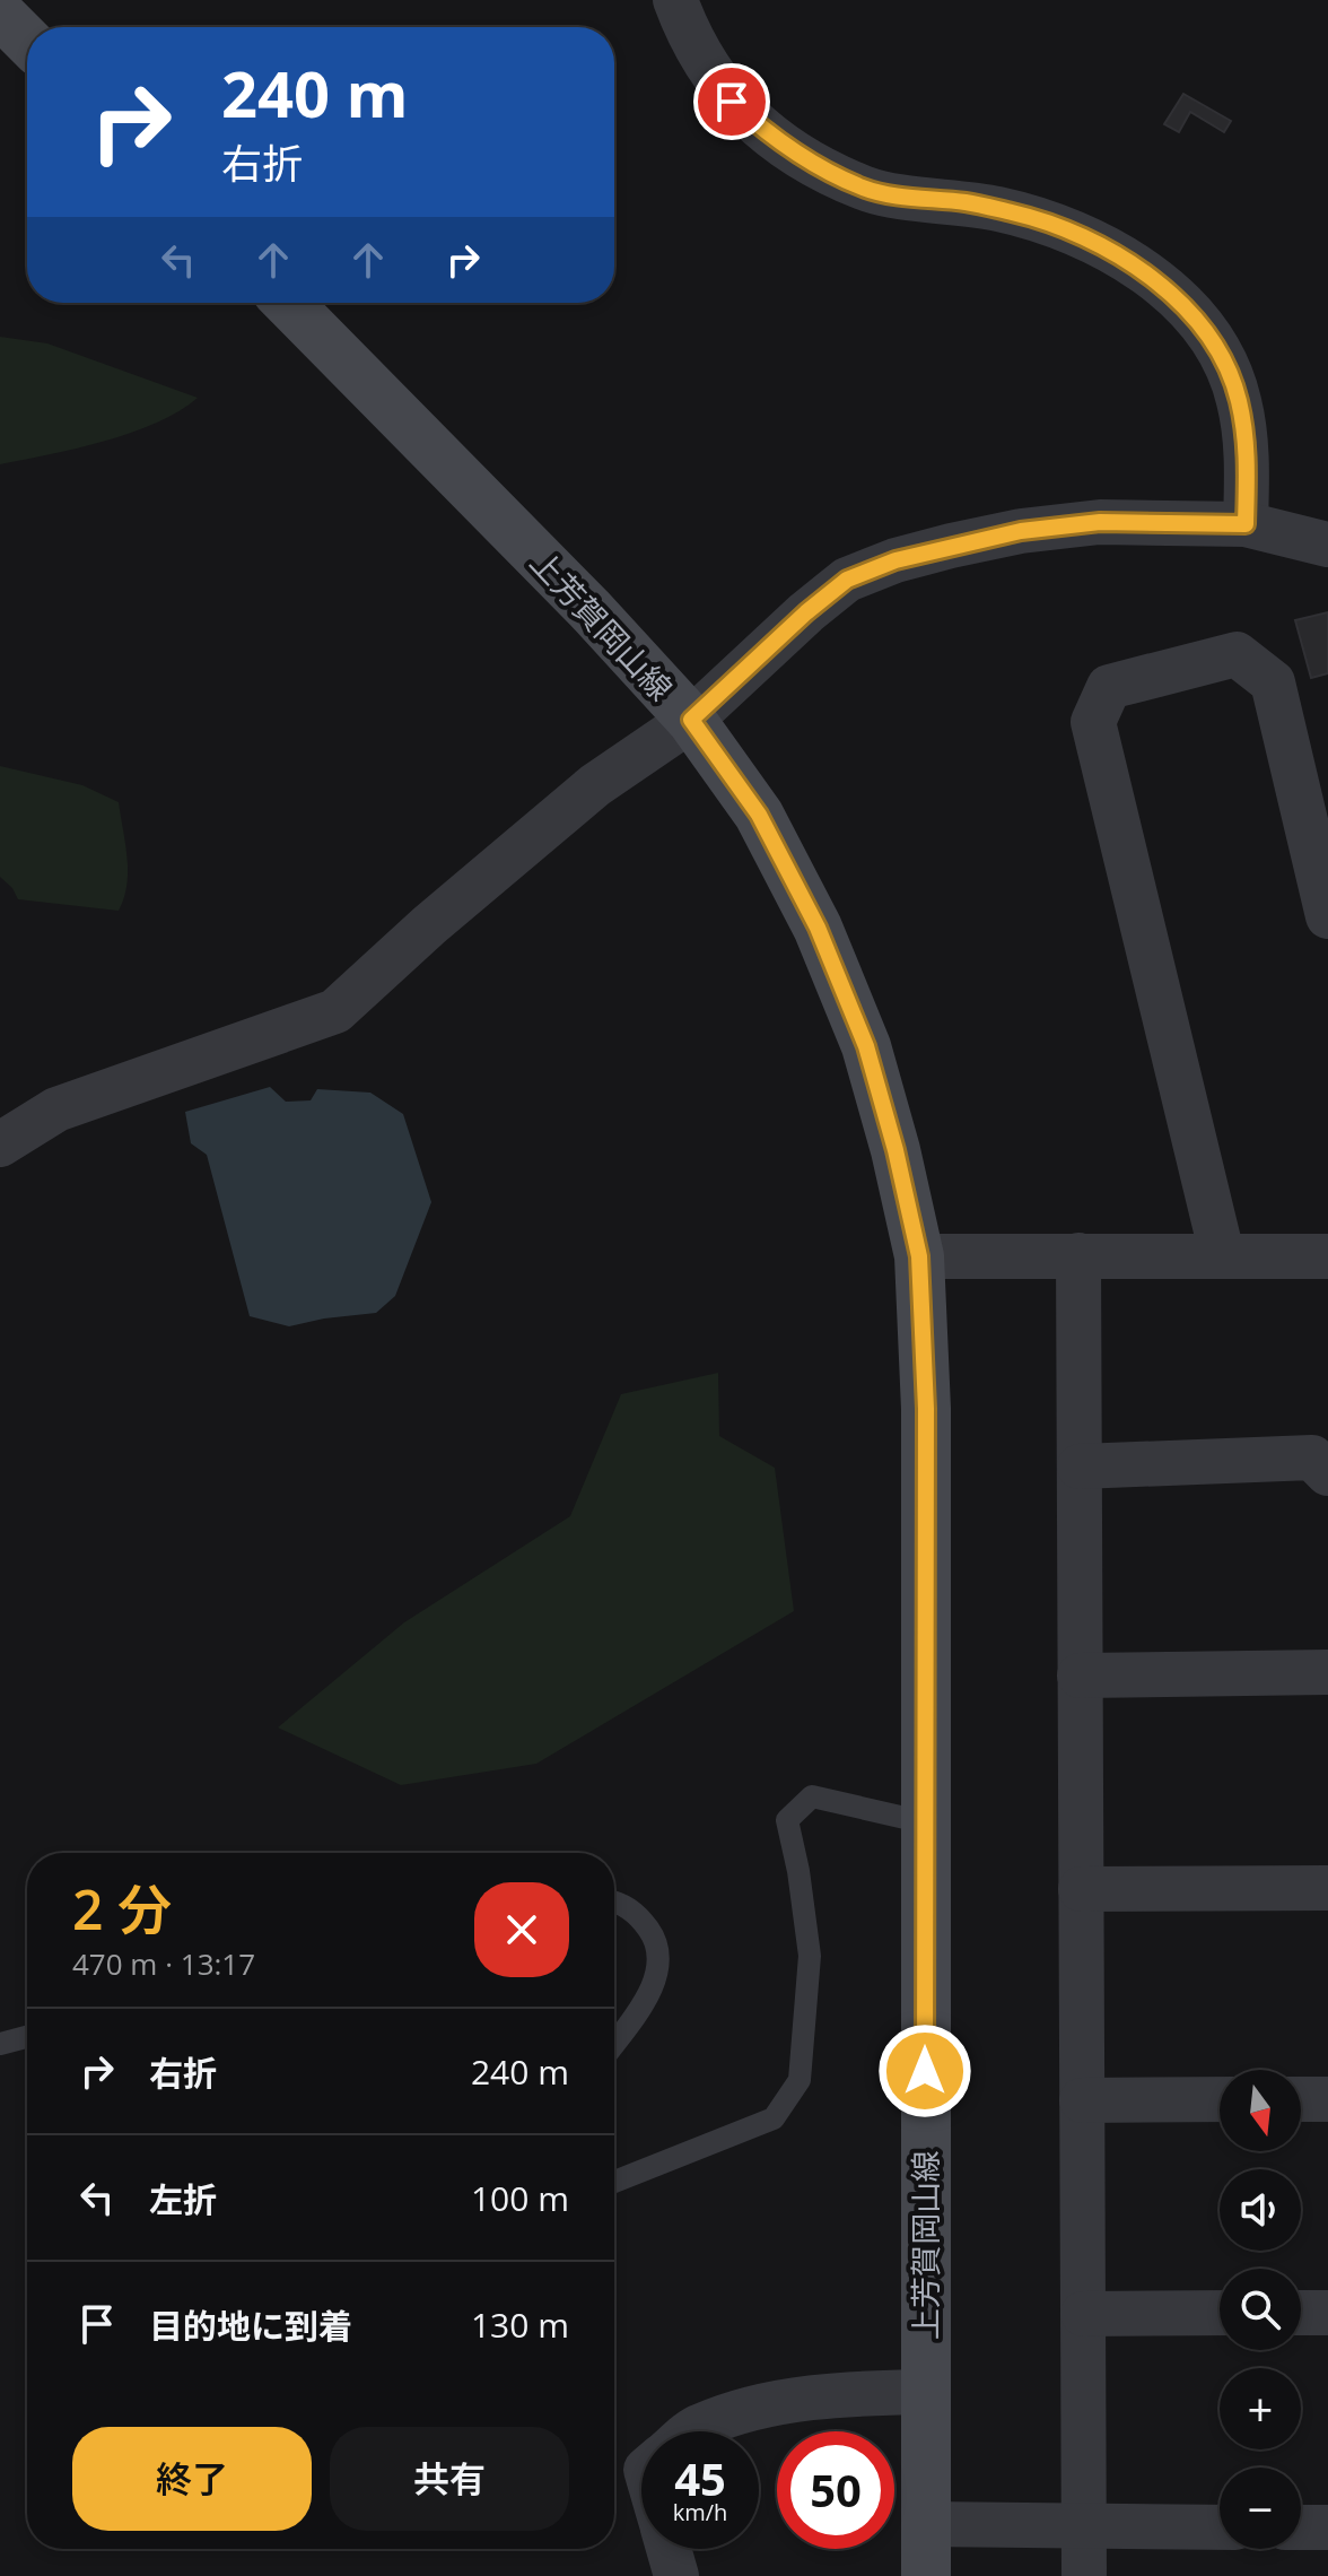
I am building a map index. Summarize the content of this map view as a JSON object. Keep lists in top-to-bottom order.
{
  "streets": {
    "main road": ["上芳賀岡山線"]
  },
  "north": "bottom",
  "page": {
    "turn": ["240 m", "右折"],
    "heading": ["2 分", "470 m · 13:17"],
    "list": [
      {
        "name": "右折",
        "value": "240 m"
      },
      {
        "name": "左折",
        "value": "100 m"
      },
      {
        "name": "目的地に到着",
        "value": "130 m"
      }
    ],
    "map_buttons": ["+", "−"],
    "buttons": ["終了", "共有"],
    "speed": "45 km/h",
    "limit": "50"
  }
}
